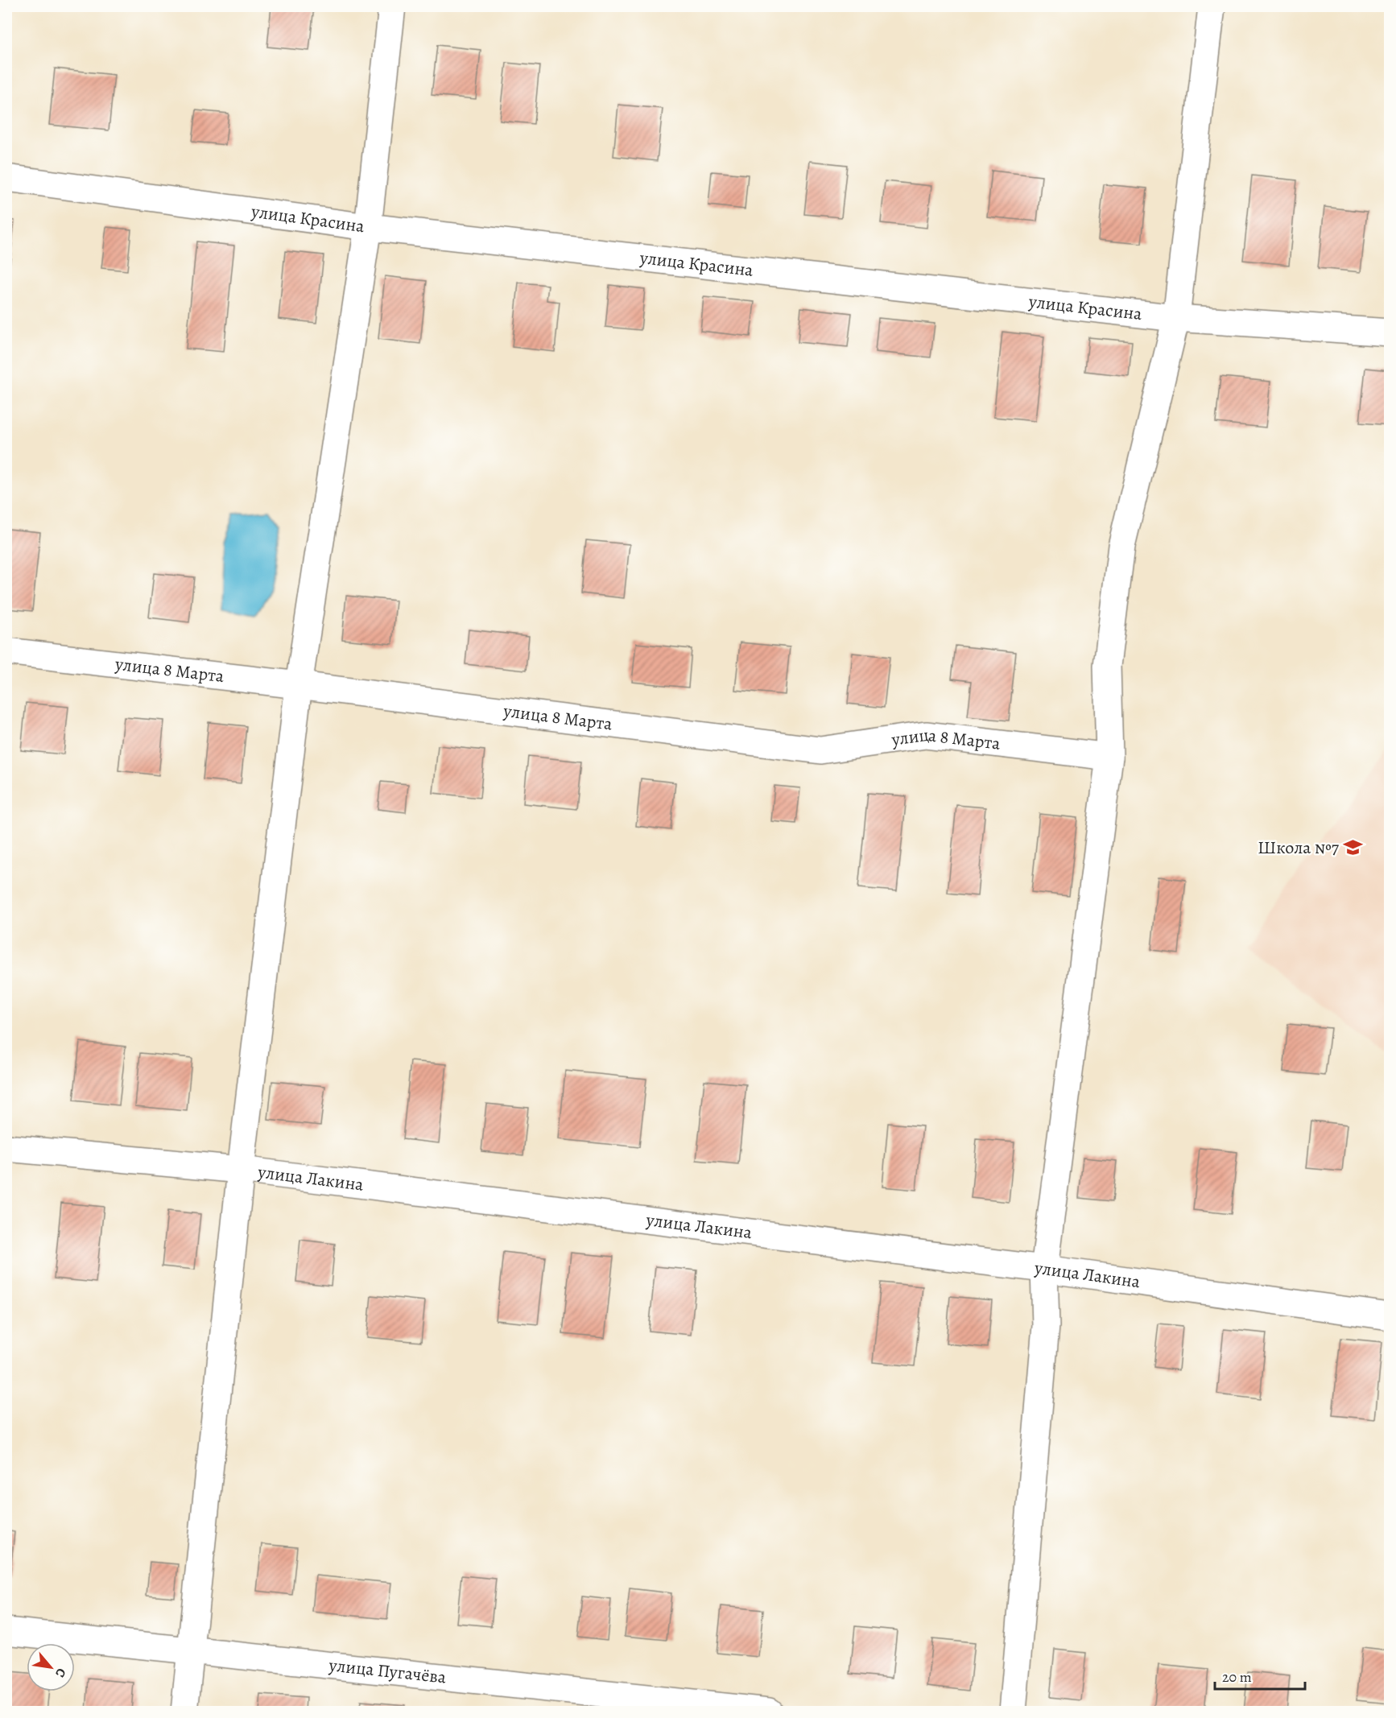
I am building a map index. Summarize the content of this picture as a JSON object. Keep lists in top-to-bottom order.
{
  "streets": {
    "street": [
      "улица Красина",
      "улица 8 Марта",
      "улица Лакина",
      "улица Пугачёва"
    ]
  },
  "places": {
    "school or university": ["Школа №7"]
  },
  "scale_bar": "20 m",
  "north": "bottom right"
}
